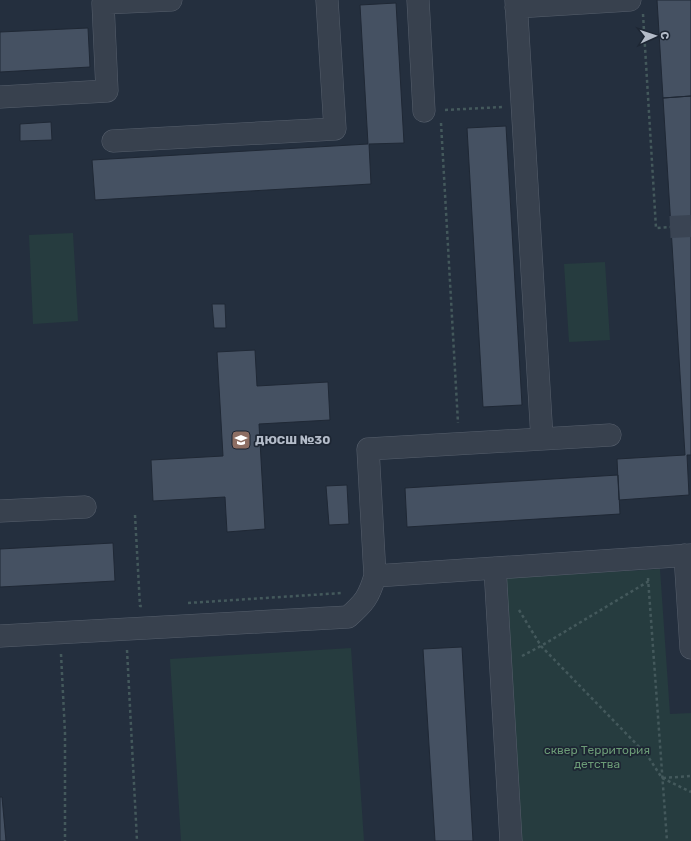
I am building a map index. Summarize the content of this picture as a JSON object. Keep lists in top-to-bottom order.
{
  "parks": ["сквер Территория детства"],
  "places": {
    "school or university": ["ДЮСШ №30"]
  },
  "north": "right"
}
